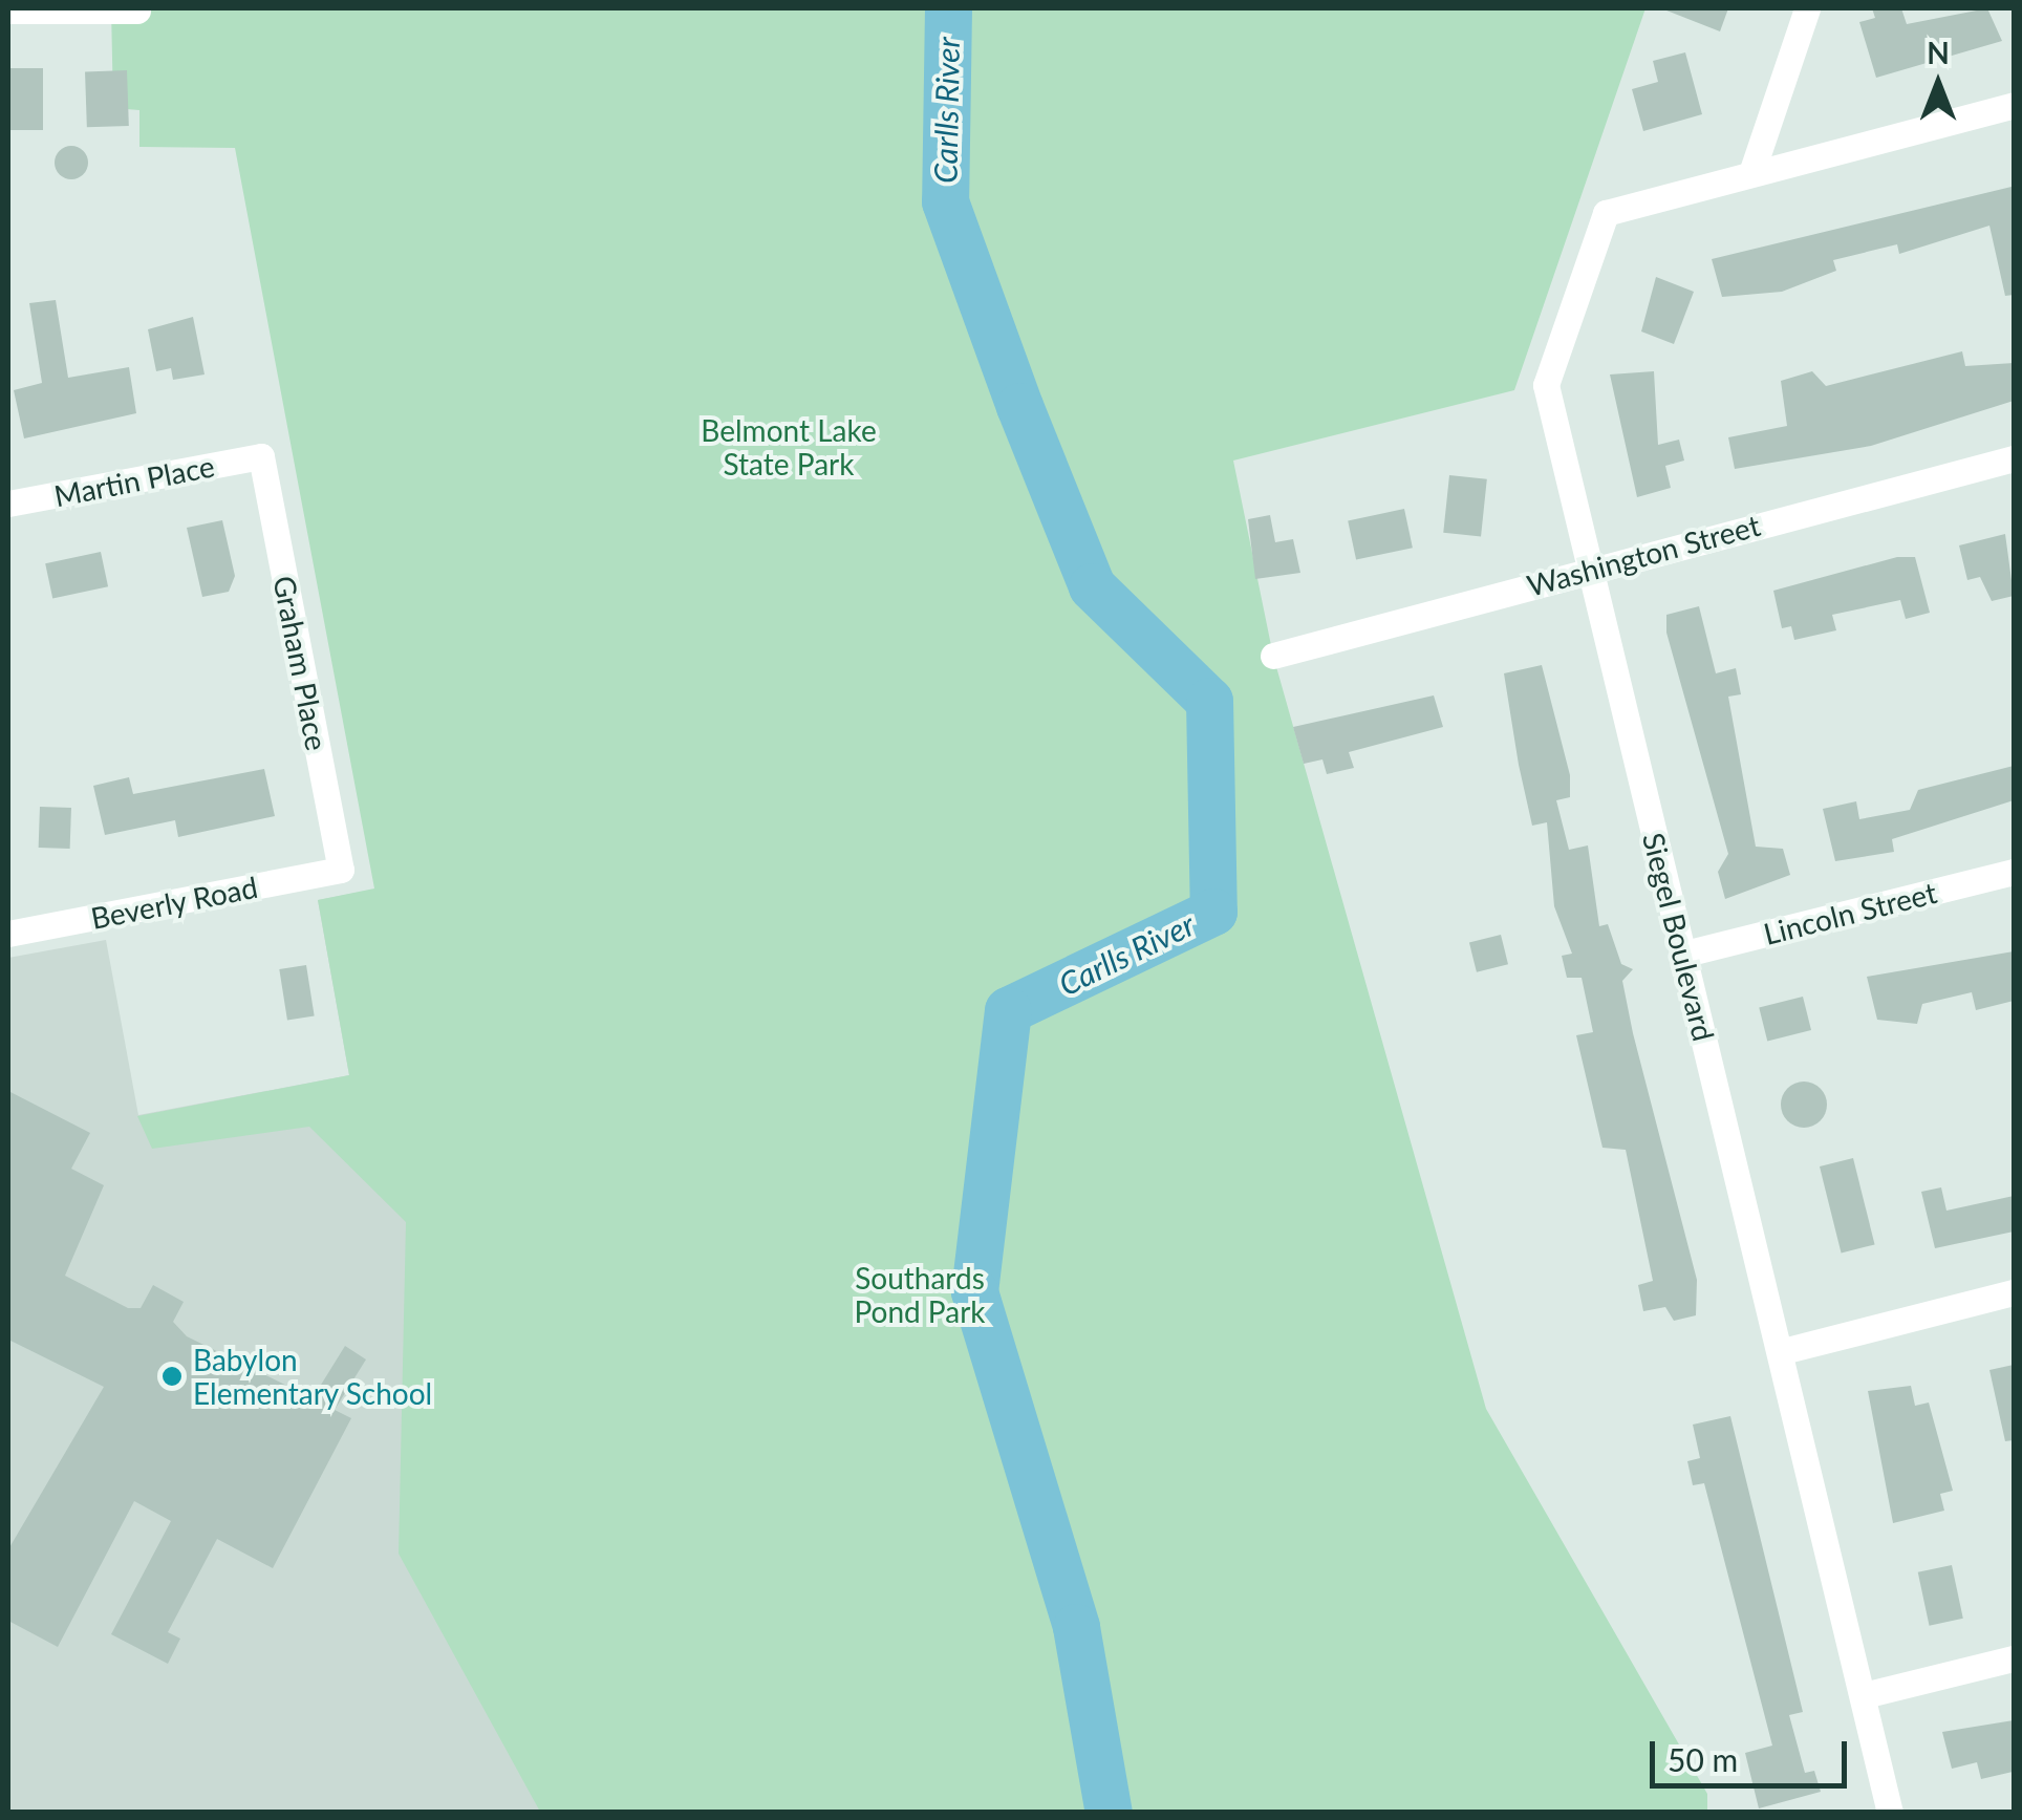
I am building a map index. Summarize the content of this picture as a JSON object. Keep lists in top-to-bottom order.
{
  "streets": {
    "street": [
      "Martin Place",
      "Washington Street",
      "Graham Place",
      "Beverly Road",
      "Lincoln Street",
      "Siegel Boulevard"
    ]
  },
  "crossings": [
    ["Martin Place", "Graham Place"],
    ["Washington Street", "Siegel Boulevard"],
    ["Graham Place", "Beverly Road"],
    ["Lincoln Street", "Siegel Boulevard"]
  ],
  "water": ["Carlls River"],
  "parks": ["Belmont Lake State Park", "Southards Pond Park"],
  "places": ["Babylon Elementary School"],
  "scale_bar": "50 m",
  "north": "top"
}
